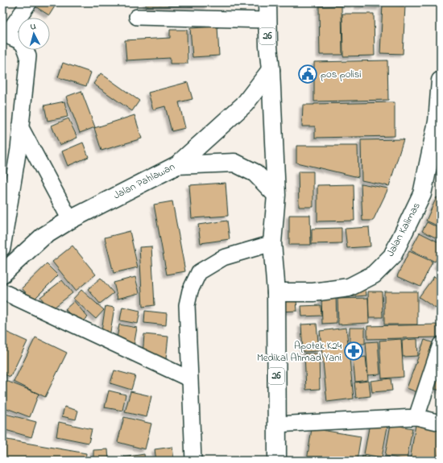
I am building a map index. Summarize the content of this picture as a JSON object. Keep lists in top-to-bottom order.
{
  "streets": {
    "main road": ["26", "Jalan Pahlawan", "Jalan Kalimas"]
  },
  "crossings": [
    ["26", "Jalan Pahlawan"],
    ["26", "Jalan Kalimas"]
  ],
  "places": {
    "public building": ["pos polisi"],
    "pharmacy": ["Apotek K24 Medikal Ahmad Yani"]
  },
  "north": "top"
}
